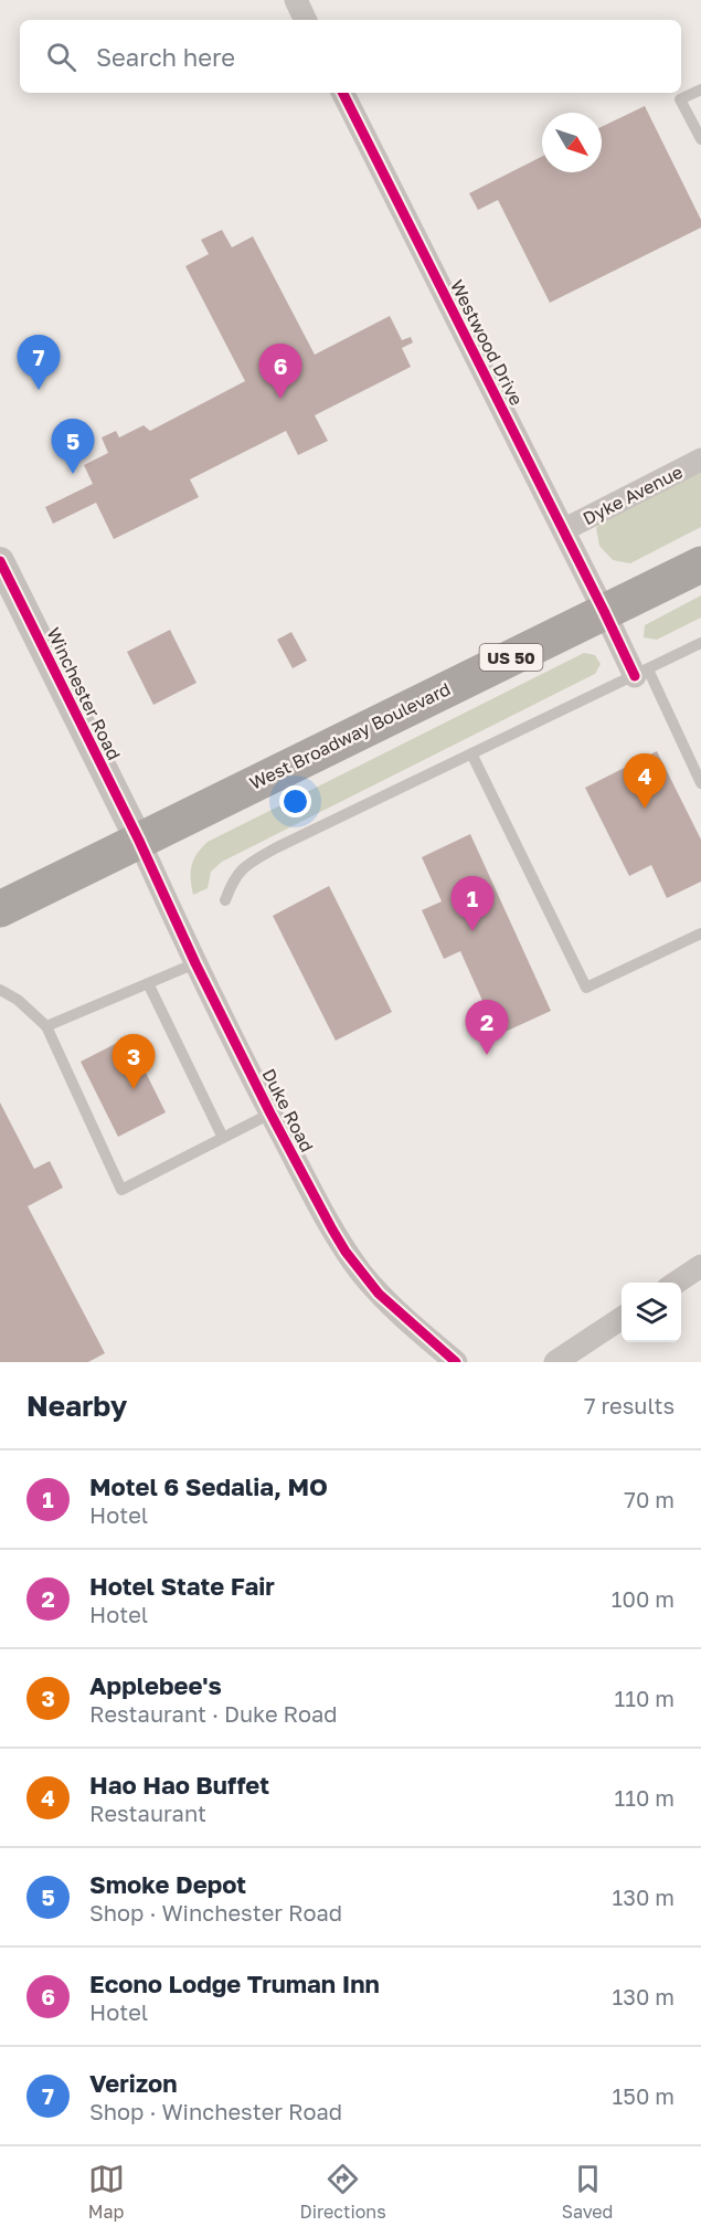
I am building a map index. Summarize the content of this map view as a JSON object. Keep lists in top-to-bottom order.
{
  "streets": {
    "highway": ["US 50", "West Broadway Boulevard"],
    "street": [
      "Westwood Drive",
      "Dyke Avenue",
      "Winchester Road",
      "Duke Road"
    ]
  },
  "crossings": [
    ["Westwood Drive", "Dyke Avenue"],
    ["Westwood Drive", "West Broadway Boulevard"],
    ["Winchester Road", "West Broadway Boulevard"],
    ["Winchester Road", "Duke Road"],
    ["West Broadway Boulevard", "Duke Road"]
  ],
  "north": "bottom right",
  "page": {
    "search": "Search here",
    "pins": [
      "7",
      "6",
      "5",
      "4",
      "1",
      "2",
      "3"
    ],
    "heading": ["Nearby", "7 results"],
    "list": [
      {
        "mark": "1",
        "name": "Motel 6 Sedalia, MO",
        "note": "Hotel",
        "value": "70 m"
      },
      {
        "mark": "2",
        "name": "Hotel State Fair",
        "note": "Hotel",
        "value": "100 m"
      },
      {
        "mark": "3",
        "name": "Applebee's",
        "note": "Restaurant · Duke Road",
        "value": "110 m"
      },
      {
        "mark": "4",
        "name": "Hao Hao Buffet",
        "note": "Restaurant",
        "value": "110 m"
      },
      {
        "mark": "5",
        "name": "Smoke Depot",
        "note": "Shop · Winchester Road",
        "value": "130 m"
      },
      {
        "mark": "6",
        "name": "Econo Lodge Truman Inn",
        "note": "Hotel",
        "value": "130 m"
      },
      {
        "mark": "7",
        "name": "Verizon",
        "note": "Shop · Winchester Road",
        "value": "150 m"
      }
    ],
    "nav": ["Map", "Directions", "Saved"]
  }
}
